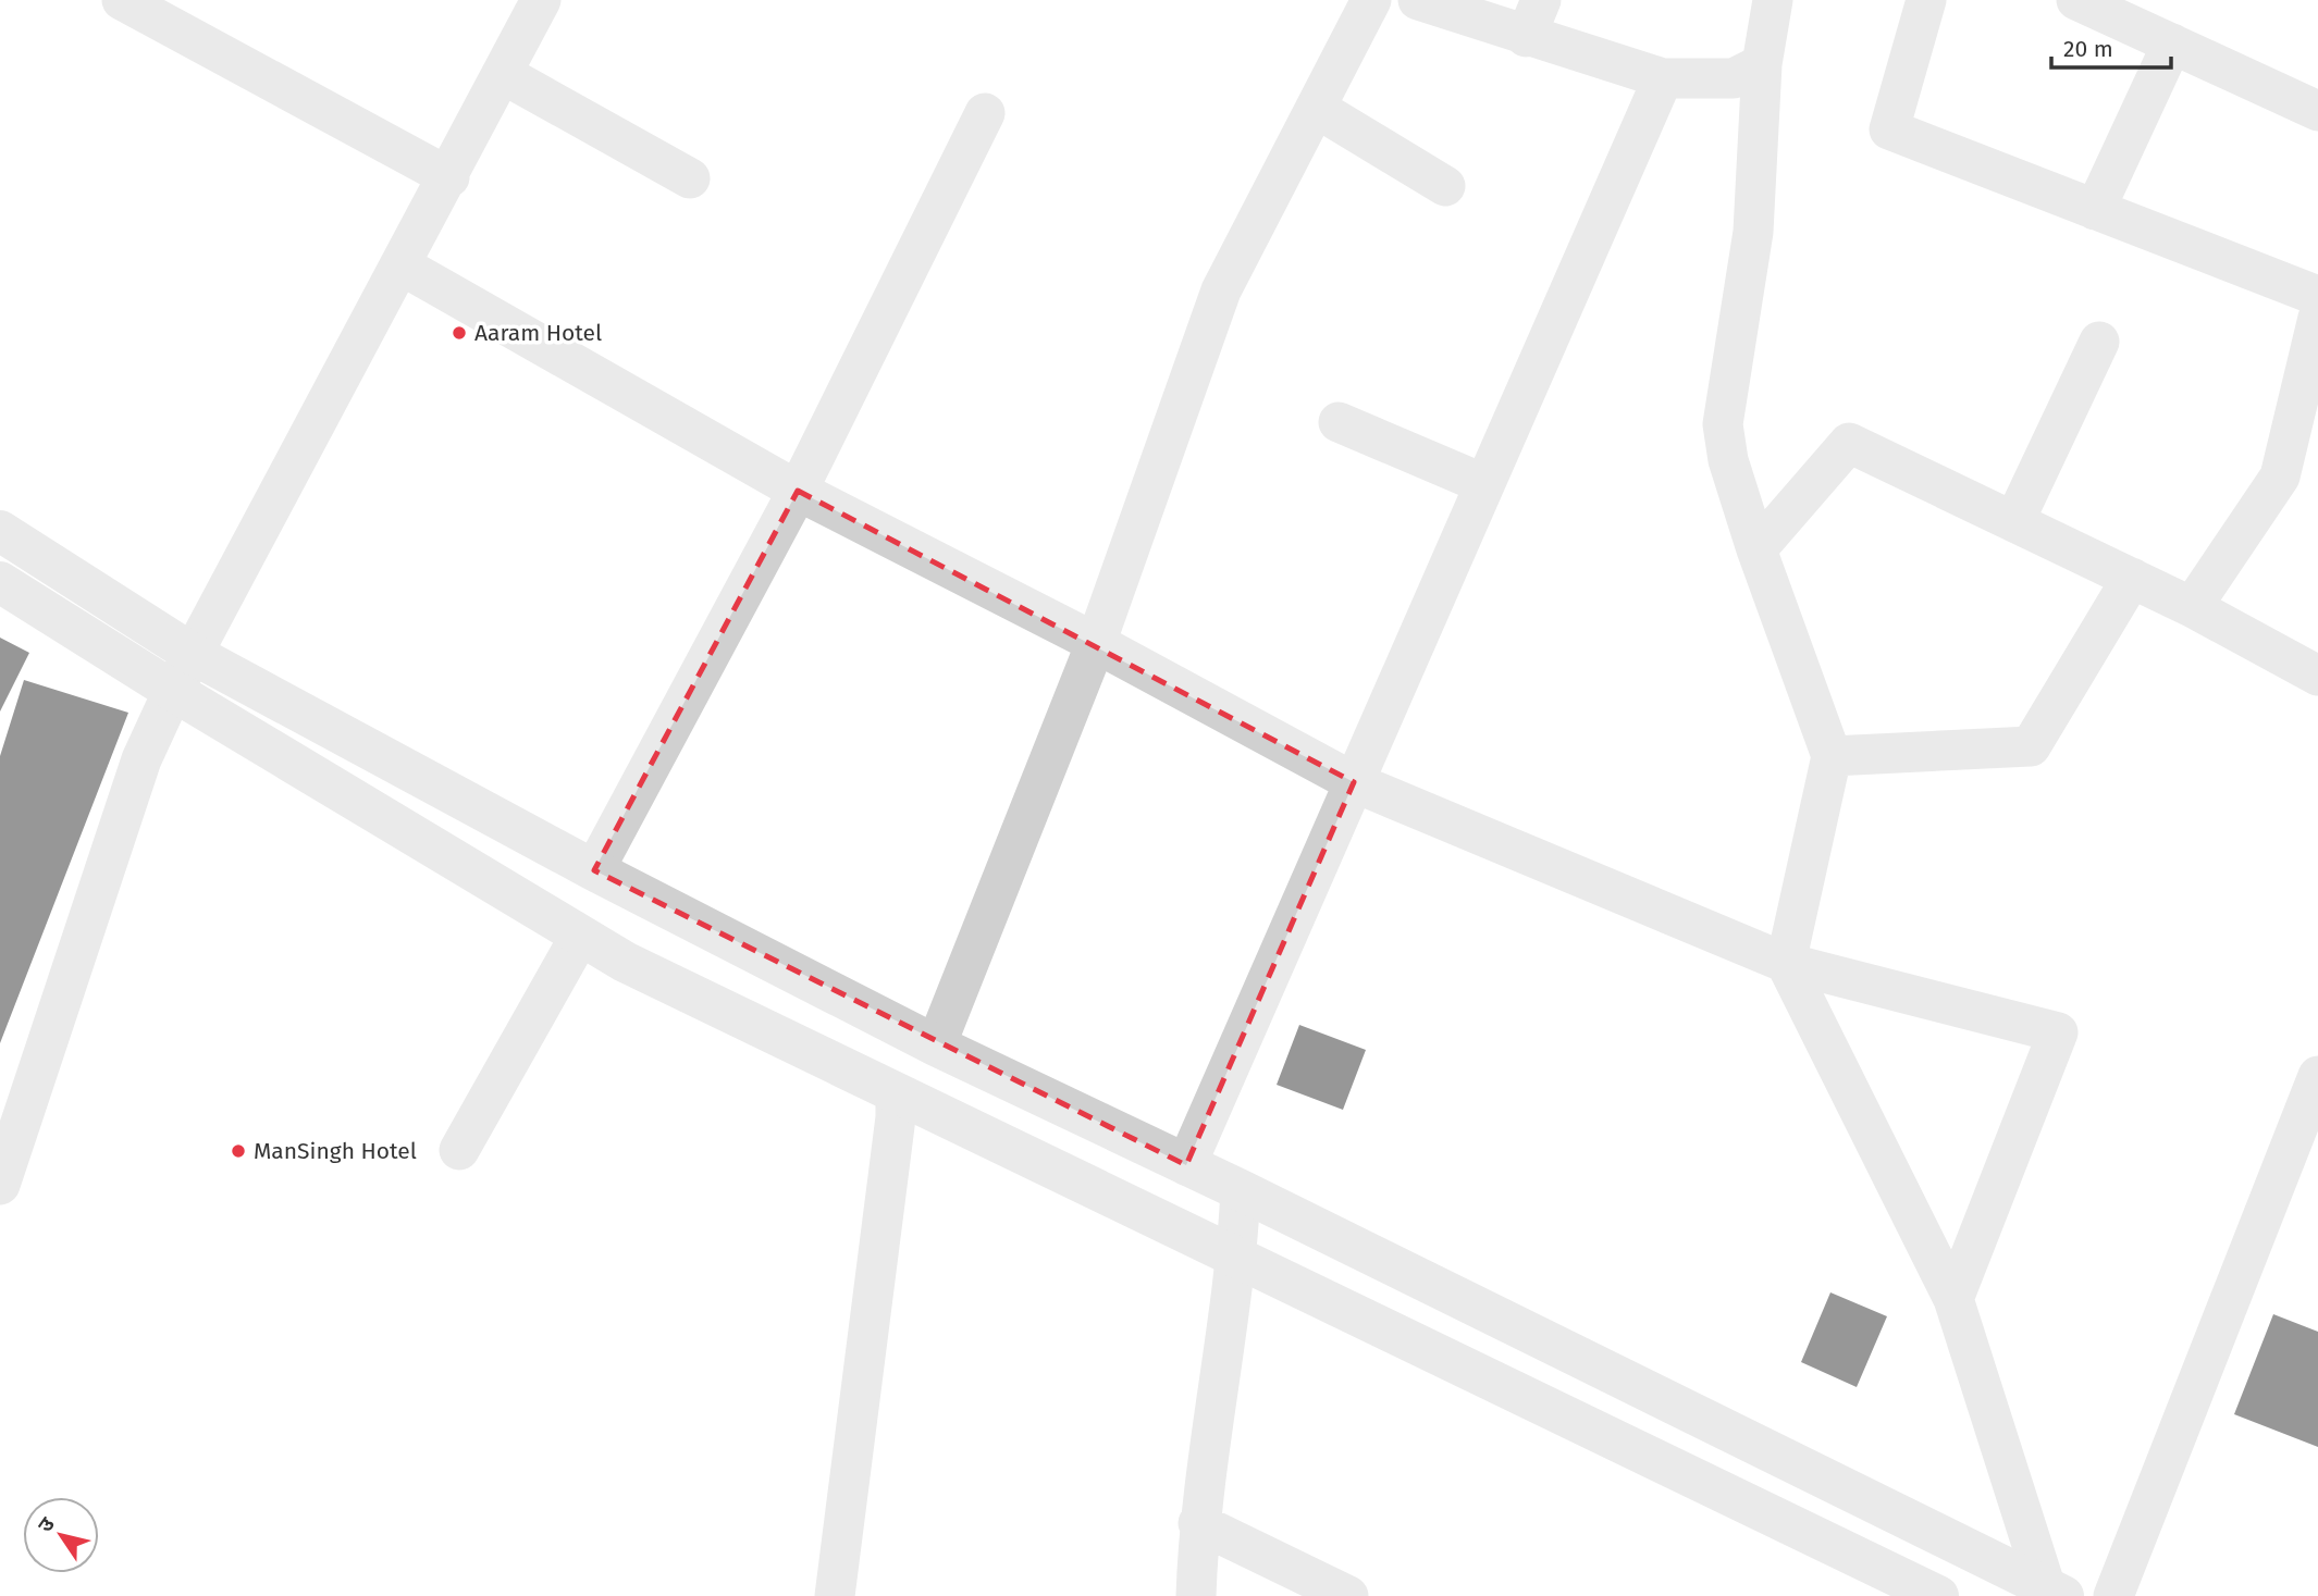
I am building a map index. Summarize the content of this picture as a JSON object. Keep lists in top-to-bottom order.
{
  "places": ["Aaram Hotel", "ManSingh Hotel"],
  "scale_bar": "20 m",
  "north": "top left"
}
